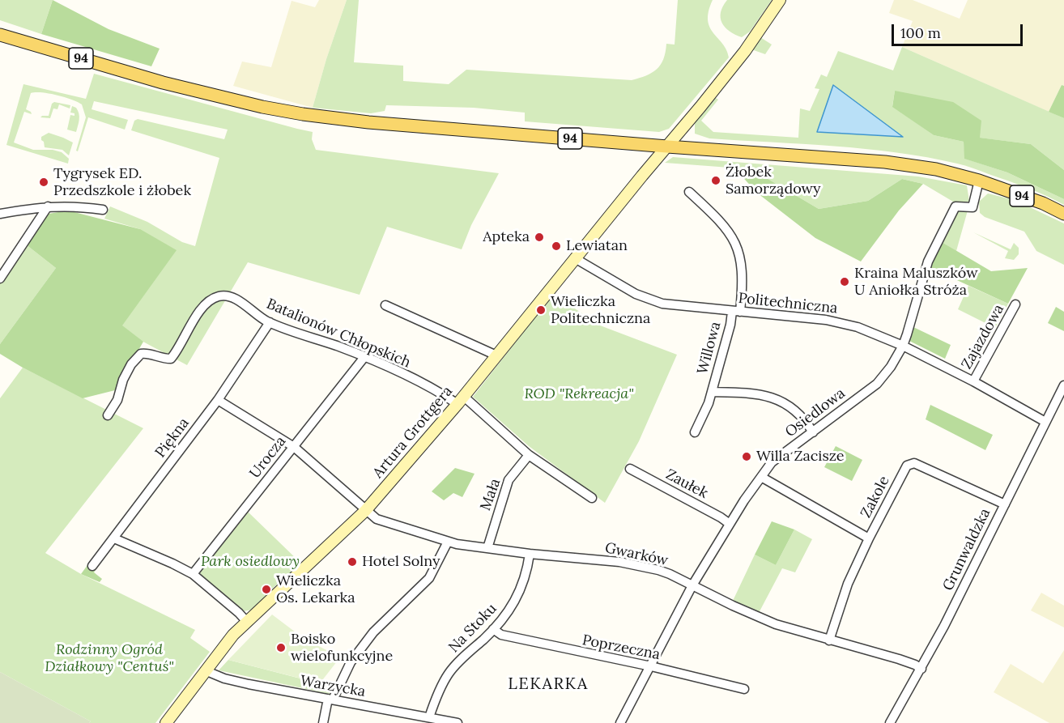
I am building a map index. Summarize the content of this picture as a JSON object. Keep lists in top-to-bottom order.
{
  "streets": {
    "main road": ["94"],
    "street": [
      "Politechniczna",
      "Batalionów Chłopskich",
      "Zajazdowa",
      "Willowa",
      "Osiedlowa",
      "Artura Grottgera",
      "Piękna",
      "Urocza",
      "Zaułek",
      "Mała",
      "Zakole",
      "Grunwaldzka",
      "Gwarków",
      "Na Stoku",
      "Poprzeczna",
      "Warzycka"
    ]
  },
  "crossings": [
    ["94", "Osiedlowa"],
    ["94", "Artura Grottgera"],
    ["Politechniczna", "Zajazdowa"],
    ["Politechniczna", "Willowa"],
    ["Politechniczna", "Osiedlowa"],
    ["Politechniczna", "Artura Grottgera"],
    ["Politechniczna", "Grunwaldzka"],
    ["Batalionów Chłopskich", "Artura Grottgera"],
    ["Batalionów Chłopskich", "Piękna"],
    ["Batalionów Chłopskich", "Urocza"],
    ["Willowa", "Osiedlowa"],
    ["Osiedlowa", "Zaułek"],
    ["Osiedlowa", "Gwarków"],
    ["Osiedlowa", "Poprzeczna"],
    ["Artura Grottgera", "Gwarków"],
    ["Artura Grottgera", "Warzycka"],
    ["Piękna", "Gwarków"],
    ["Urocza", "Gwarków"],
    ["Mała", "Gwarków"],
    ["Zakole", "Grunwaldzka"],
    ["Zakole", "Gwarków"],
    ["Grunwaldzka", "Gwarków"],
    ["Gwarków", "Na Stoku"],
    ["Na Stoku", "Poprzeczna"],
    ["Na Stoku", "Warzycka"]
  ],
  "districts": ["LEKARKA"],
  "parks": ["ROD \"Rekreacja\"", "Park osiedlowy", "Rodzinny Ogród Działkowy \"Centuś\""],
  "places": [
    "Żłobek Samorządowy",
    "Tygrysek ED. Przedszkole i żłobek",
    "Apteka",
    "Lewiatan",
    "Kraina Maluszków U Aniołka Stróża",
    "Wieliczka Politechniczna",
    "Willa Zacisze",
    "Hotel Solny",
    "Wieliczka Os. Lekarka",
    "Boisko wielofunkcyjne"
  ],
  "scale_bar": "100 m"
}
